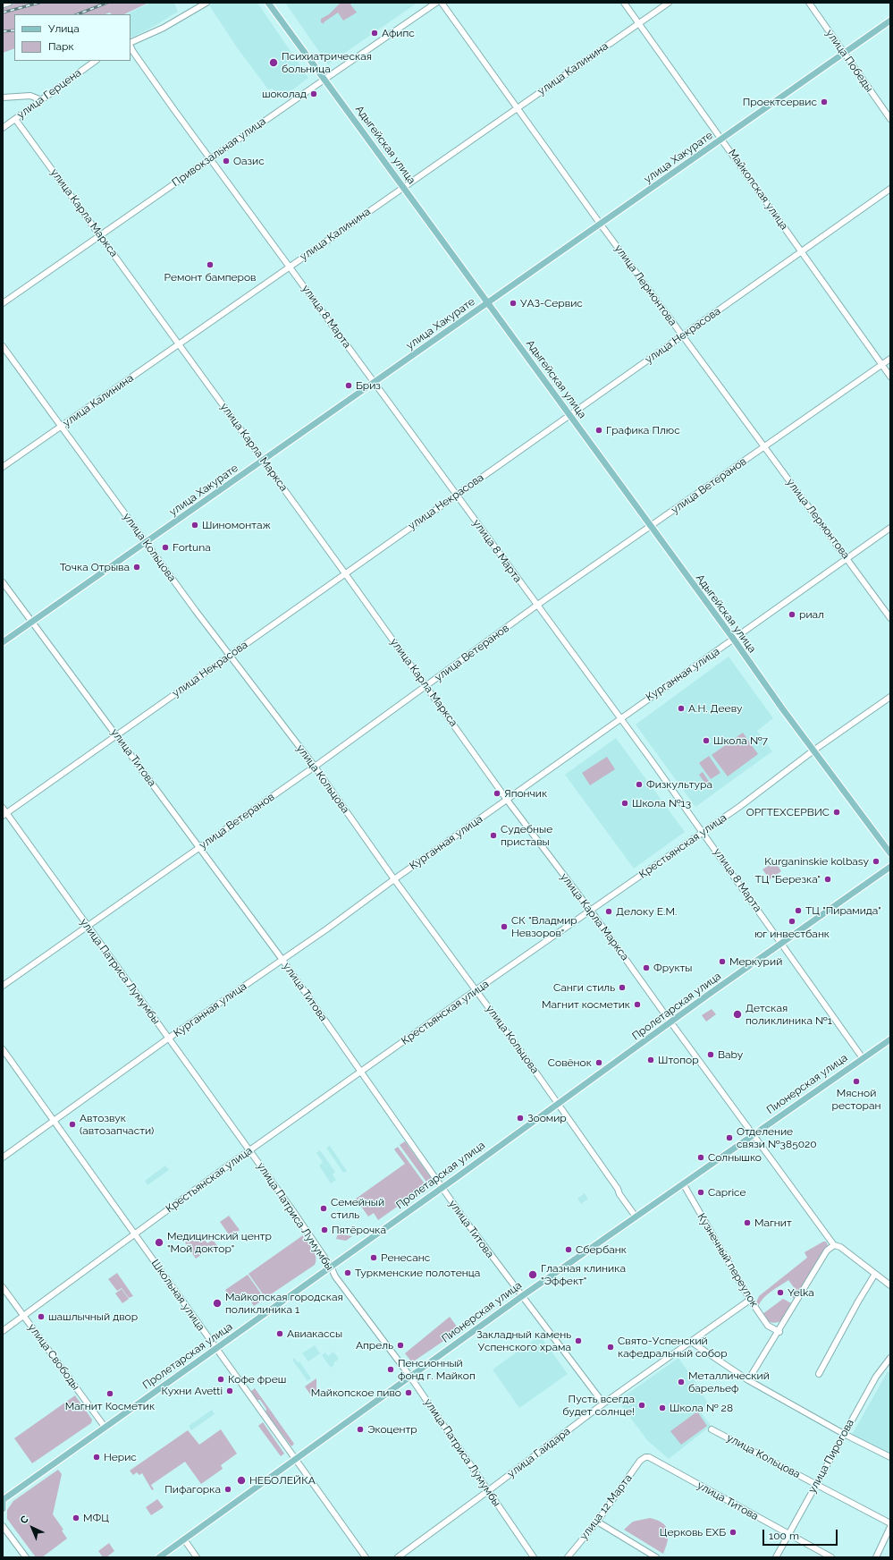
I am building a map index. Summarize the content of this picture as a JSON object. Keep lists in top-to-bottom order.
{
  "streets": {
    "main road": [
      "Адыгейская улица",
      "улица Хакурате",
      "Пролетарская улица",
      "Пионерская улица"
    ],
    "street": [
      "улица Победы",
      "улица Калинина",
      "улица Герцена",
      "Привокзальная улица",
      "Майкопская улица",
      "улица Карла Маркса",
      "улица Лермонтова",
      "улица 8 Марта",
      "улица Некрасова",
      "улица Ветеранов",
      "улица Кольцова",
      "Курганная улица",
      "улица Титова",
      "Крестьянская улица",
      "улица Патриса Лумумбы",
      "Кузнечный переулок",
      "Школьная улица",
      "улица Свободы",
      "улица Гайдара",
      "улица Пирогова",
      "улица 12 Марта"
    ]
  },
  "crossings": [
    ["улица Победы", "улица Хакурате"],
    ["улица Калинина", "Адыгейская улица"],
    ["улица Калинина", "Майкопская улица"],
    ["улица Калинина", "улица Карла Маркса"],
    ["улица Калинина", "улица Лермонтова"],
    ["улица Калинина", "улица 8 Марта"],
    ["улица Калинина", "улица Кольцова"],
    ["улица Герцена", "улица Карла Маркса"],
    ["Адыгейская улица", "Привокзальная улица"],
    ["Адыгейская улица", "улица Хакурате"],
    ["Адыгейская улица", "улица Некрасова"],
    ["Адыгейская улица", "улица Ветеранов"],
    ["Адыгейская улица", "Курганная улица"],
    ["Адыгейская улица", "Крестьянская улица"],
    ["Привокзальная улица", "улица Карла Маркса"],
    ["Привокзальная улица", "улица 8 Марта"],
    ["улица Хакурате", "Майкопская улица"],
    ["улица Хакурате", "улица Карла Маркса"],
    ["улица Хакурате", "улица Лермонтова"],
    ["улица Хакурате", "улица 8 Марта"],
    ["улица Хакурате", "улица Кольцова"],
    ["улица Хакурате", "улица Титова"],
    ["Майкопская улица", "улица Некрасова"],
    ["Майкопская улица", "улица Ветеранов"],
    ["улица Карла Маркса", "улица Некрасова"],
    ["улица Карла Маркса", "улица Ветеранов"],
    ["улица Карла Маркса", "Курганная улица"],
    ["улица Карла Маркса", "Крестьянская улица"],
    ["улица Карла Маркса", "Пролетарская улица"],
    ["улица Карла Маркса", "Пионерская улица"],
    ["улица Лермонтова", "улица Некрасова"],
    ["улица Лермонтова", "улица Ветеранов"],
    ["улица Лермонтова", "Курганная улица"],
    ["улица 8 Марта", "улица Некрасова"],
    ["улица 8 Марта", "улица Ветеранов"],
    ["улица 8 Марта", "Курганная улица"],
    ["улица 8 Марта", "Крестьянская улица"],
    ["улица 8 Марта", "Пролетарская улица"],
    ["улица 8 Марта", "Пионерская улица"],
    ["улица Некрасова", "улица Кольцова"],
    ["улица Некрасова", "улица Титова"],
    ["улица Некрасова", "улица Патриса Лумумбы"],
    ["улица Ветеранов", "улица Кольцова"],
    ["улица Ветеранов", "улица Титова"],
    ["улица Ветеранов", "улица Патриса Лумумбы"],
    ["улица Кольцова", "Курганная улица"],
    ["улица Кольцова", "Крестьянская улица"],
    ["улица Кольцова", "Пролетарская улица"],
    ["улица Кольцова", "Пионерская улица"],
    ["улица Кольцова", "улица Пирогова"],
    ["Курганная улица", "улица Титова"],
    ["Курганная улица", "улица Патриса Лумумбы"],
    ["Курганная улица", "Школьная улица"],
    ["улица Титова", "Крестьянская улица"],
    ["улица Титова", "Пролетарская улица"],
    ["улица Титова", "Пионерская улица"],
    ["улица Титова", "улица Гайдара"],
    ["улица Титова", "улица Пирогова"],
    ["улица Титова", "улица 12 Марта"],
    ["Крестьянская улица", "улица Патриса Лумумбы"],
    ["Крестьянская улица", "Школьная улица"],
    ["Крестьянская улица", "улица Свободы"],
    ["улица Патриса Лумумбы", "Пролетарская улица"],
    ["улица Патриса Лумумбы", "Пионерская улица"],
    ["улица Патриса Лумумбы", "улица Гайдара"],
    ["Пролетарская улица", "Школьная улица"],
    ["Пролетарская улица", "улица Свободы"],
    ["Пионерская улица", "Кузнечный переулок"],
    ["Пионерская улица", "Школьная улица"],
    ["Кузнечный переулок", "улица Гайдара"]
  ],
  "places": [
    "Афипс",
    "Психиатрическая больница",
    "шоколад",
    "Проектсервис",
    "Оазис",
    "Ремонт бамперов",
    "УАЗ-Сервис",
    "Бриз",
    "Графика Плюс",
    "Шиномонтаж",
    "Fortuna",
    "Точка Отрыва",
    "риал",
    "А.Н. Дееву",
    "Школа №7",
    "Физкультура",
    "Япончик",
    "Школа №13",
    "ОРГТЕХСЕРВИС",
    "Судебные приставы",
    "Kurganinskie kolbasy",
    "ТЦ \"Березка\"",
    "ТЦ \"Пирамида\"",
    "Делоку Е.М.",
    "юг инвестбанк",
    "СК \"Владмир Невзоров\"",
    "Меркурий",
    "Фрукты",
    "Санги стиль",
    "Магнит косметик",
    "Детская поликлиника №1",
    "Baby",
    "Штопор",
    "Совёнок",
    "Мясной ресторан",
    "Зоомир",
    "Автозвук (автозапчасти)",
    "Отделение связи №385020",
    "Солнышко",
    "Caprice",
    "Семейный стиль",
    "Магнит",
    "Пятёрочка",
    "Медицинский центр \"Мой доктор\"",
    "Сбербанк",
    "Ренесанс",
    "Туркменские полотенца",
    "Глазная клиника \"Эффект\"",
    "Yelka",
    "Майкопская городская поликлиника 1",
    "шашлычный двор",
    "Авиакассы",
    "Закладный камень Успенского храма",
    "Апрель",
    "Свято-Успенский кафедральный собор",
    "Пенсионный фонд г. Майкоп",
    "Кофе фреш",
    "Металлический барельеф",
    "Кухни Avetti",
    "Майкопское пиво",
    "Магнит Косметик",
    "Пусть всегда будет солнце!",
    "Школа № 28",
    "Экоцентр",
    "Нерис",
    "НЕБОЛЕЙКА",
    "Пифагорка",
    "МФЦ",
    "Церковь ЕХБ"
  ],
  "legend": ["Улица", "Парк"],
  "scale_bar": "100 m",
  "north": "top left"
}
